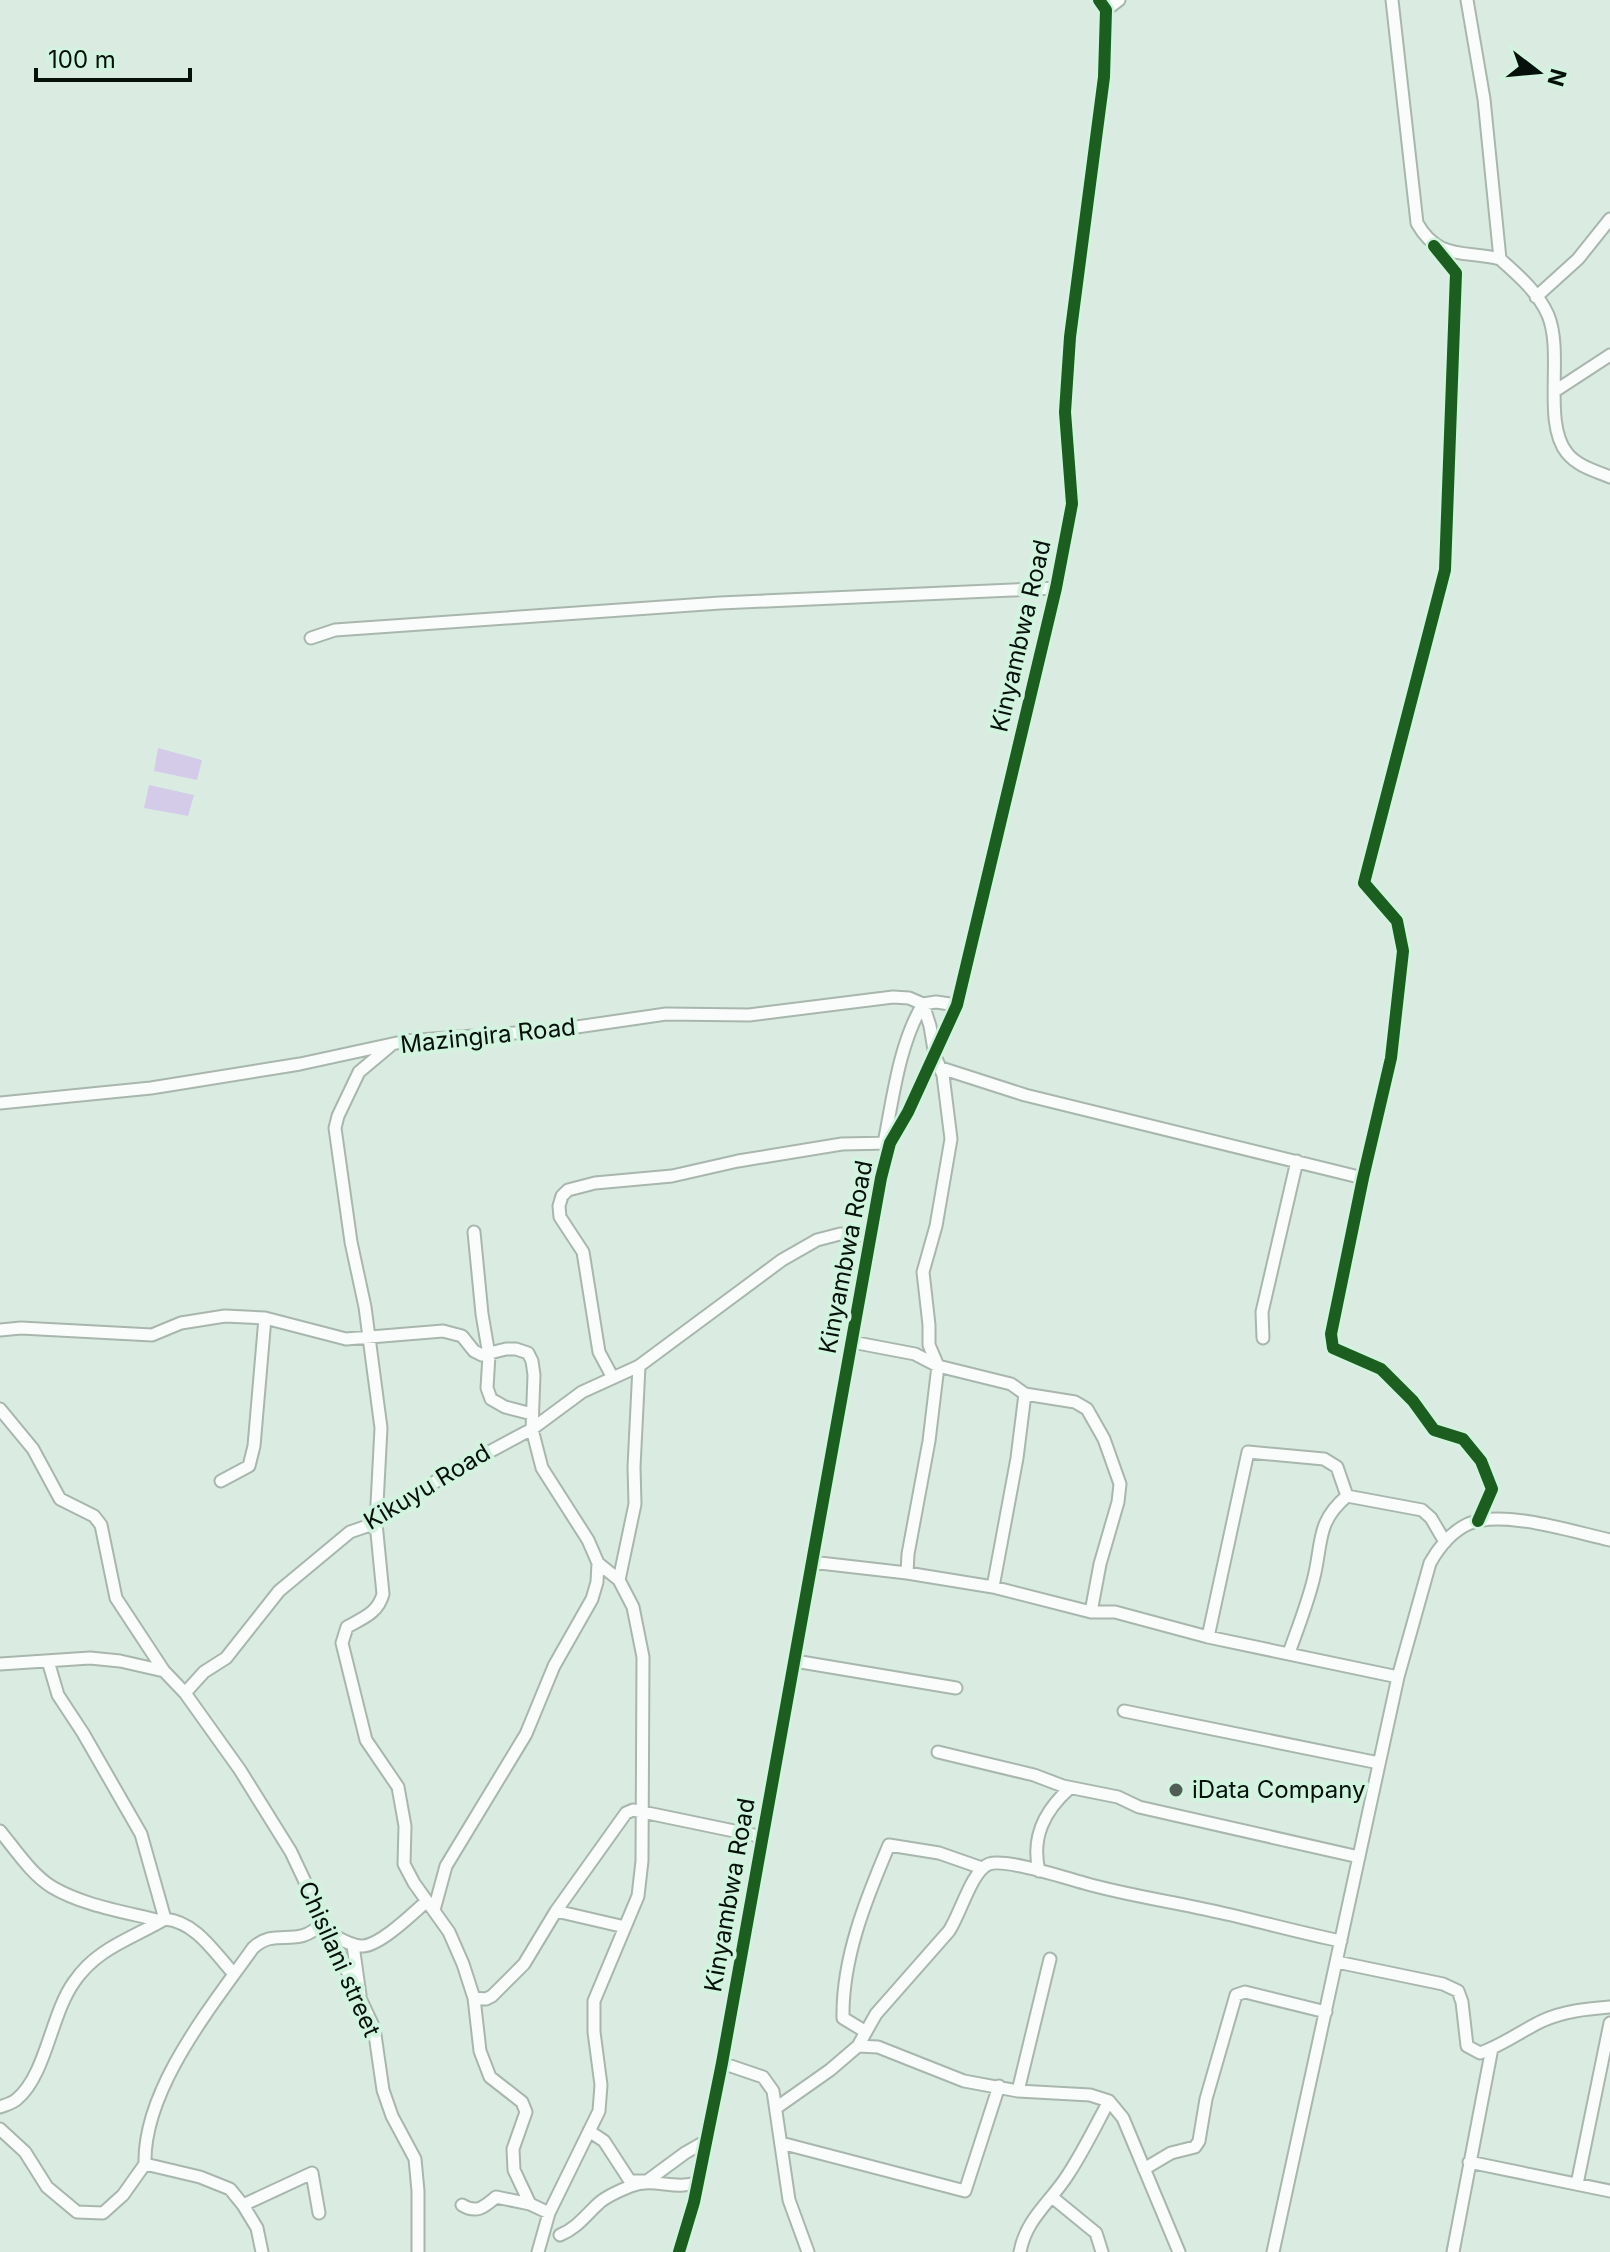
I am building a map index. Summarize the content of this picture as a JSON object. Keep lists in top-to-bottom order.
{
  "streets": {
    "street": [
      "Kinyambwa Road",
      "Mazingira Road",
      "Kikuyu Road",
      "Chisilani street"
    ]
  },
  "crossings": [
    ["Kinyambwa Road", "Mazingira Road"],
    ["Kinyambwa Road", "Kikuyu Road"],
    ["Kikuyu Road", "Chisilani street"]
  ],
  "places": ["iData Company"],
  "scale_bar": "100 m",
  "north": "right"
}
